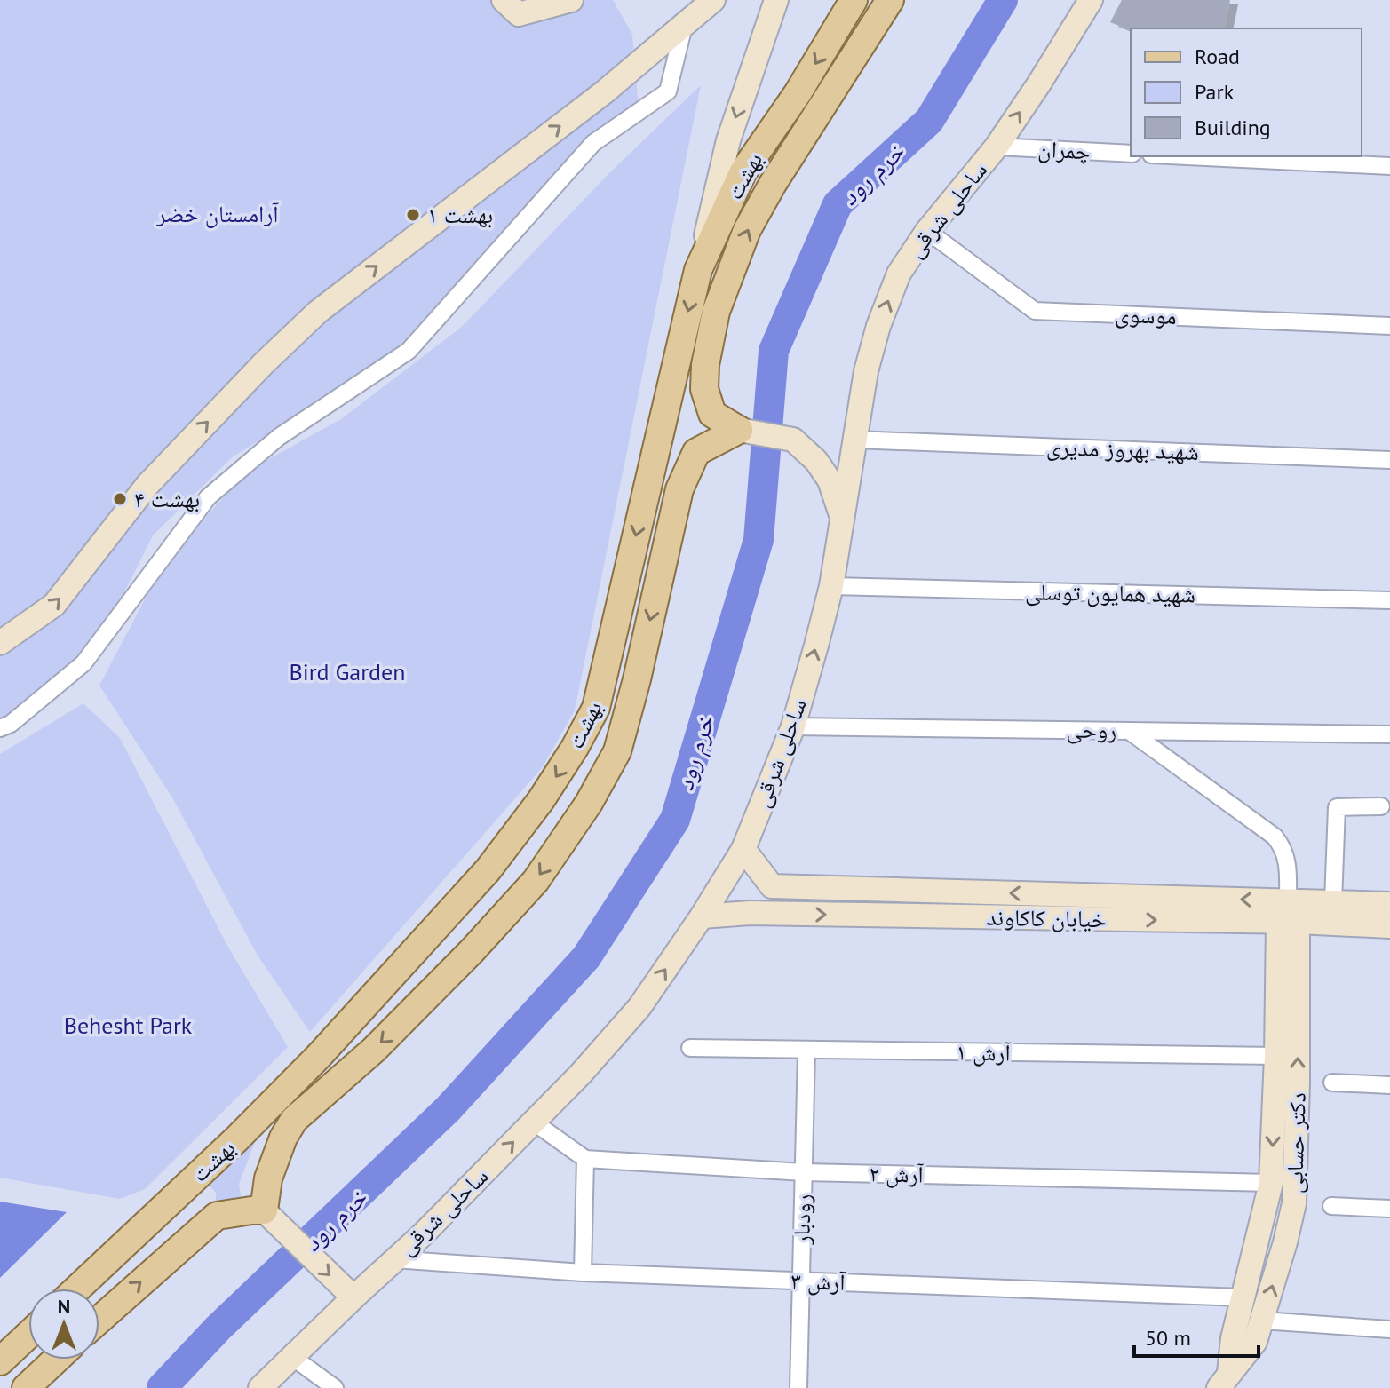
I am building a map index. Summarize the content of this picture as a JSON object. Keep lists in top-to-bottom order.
{
  "streets": {
    "main road": [
      "بهشت",
      "ساحلی شرقی",
      "خیابان کاکاوند",
      "دکتر حسابی"
    ],
    "street": [
      "چمران",
      "موسوی",
      "شهید بهروز مدیری",
      "شهید همایون توسلی",
      "روحی",
      "آرش ۱",
      "آرش ۲",
      "رودبار",
      "آرش ۳"
    ]
  },
  "crossings": [
    ["چمران", "ساحلی شرقی"],
    ["ساحلی شرقی", "موسوی"],
    ["ساحلی شرقی", "شهید بهروز مدیری"],
    ["ساحلی شرقی", "شهید همایون توسلی"],
    ["ساحلی شرقی", "روحی"],
    ["ساحلی شرقی", "خیابان کاکاوند"],
    ["ساحلی شرقی", "آرش ۳"],
    ["روحی", "دکتر حسابی"],
    ["خیابان کاکاوند", "دکتر حسابی"],
    ["آرش ۱", "دکتر حسابی"],
    ["آرش ۱", "رودبار"],
    ["دکتر حسابی", "آرش ۲"],
    ["دکتر حسابی", "آرش ۳"],
    ["آرش ۲", "رودبار"],
    ["رودبار", "آرش ۳"]
  ],
  "one_way": ["ساحلی شرقی"],
  "water": ["خرم رود"],
  "parks": ["آرامستان خضر", "Bird Garden", "Behesht Park"],
  "places": ["بهشت ۱", "بهشت ۴"],
  "legend": ["Road", "Park", "Building"],
  "scale_bar": "50 m",
  "north": "top"
}
